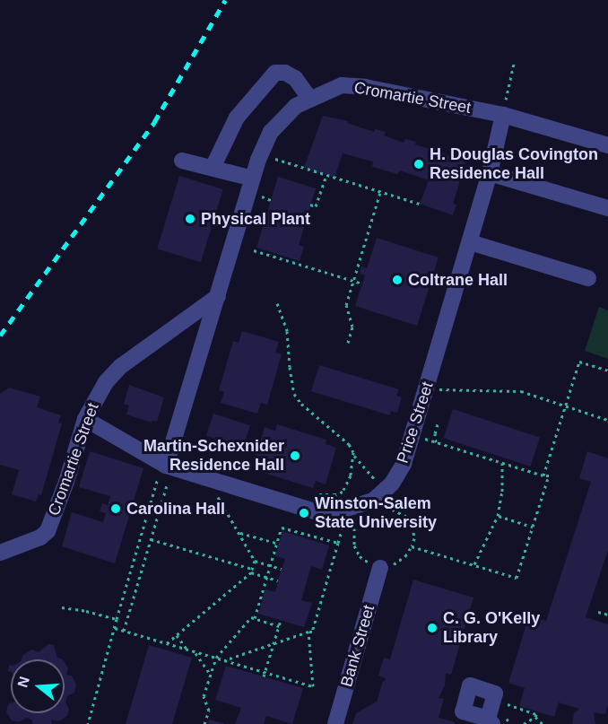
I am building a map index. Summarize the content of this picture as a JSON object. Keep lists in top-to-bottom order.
{
  "streets": {
    "street": ["Cromartie Street", "Price Street", "Bank Street"]
  },
  "crossings": [
    ["Cromartie Street", "Price Street"]
  ],
  "places": [
    "H. Douglas Covington Residence Hall",
    "Physical Plant",
    "Coltrane Hall",
    "Martin-Schexnider Residence Hall",
    "Carolina Hall",
    "Winston-Salem State University",
    "C. G. O'Kelly Library"
  ],
  "north": "left"
}
